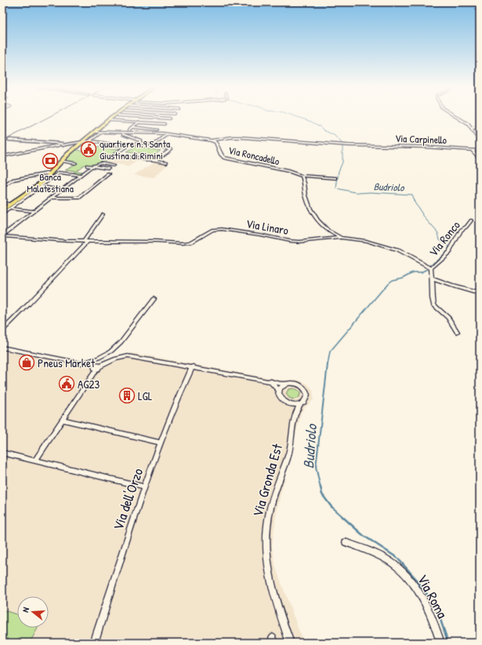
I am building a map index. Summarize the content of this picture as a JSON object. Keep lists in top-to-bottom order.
{
  "streets": {
    "street": [
      "Via Carpinello",
      "Via Roncadello",
      "Via Linaro",
      "Via Ronco",
      "Via Gronda Est",
      "Via dell'Orzo",
      "Via Roma"
    ]
  },
  "crossings": [
    ["Via Carpinello", "Via Roncadello"],
    ["Via Linaro", "Via Ronco"],
    ["Via Gronda Est", "Via dell'Orzo"]
  ],
  "water": ["Budriolo"],
  "places": {
    "public building": ["quartiere n.9 Santa Giustina di Rimini", "AG23"],
    "bank": ["Banca Malatestiana"],
    "shop": ["Pneus Market"],
    "building": ["LGL"]
  },
  "north": "left"
}
